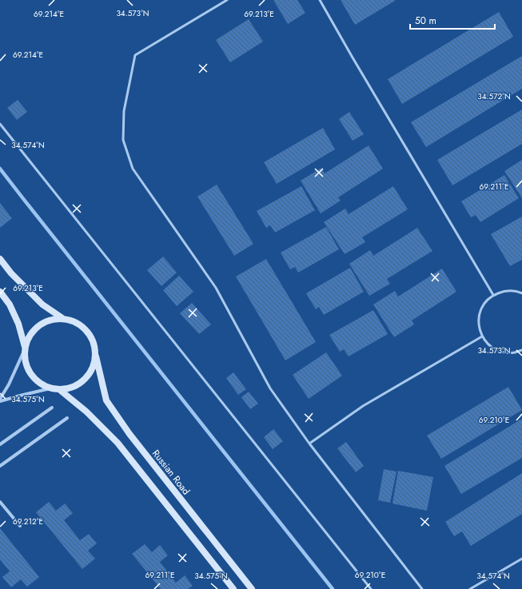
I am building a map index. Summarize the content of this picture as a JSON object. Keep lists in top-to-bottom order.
{
  "streets": {
    "main road": ["Russian Road"]
  },
  "scale_bar": "50 m",
  "coordinates": [
    "34.573°N",
    "69.214°E",
    "69.213°E",
    "34.572°N",
    "34.574°N",
    "69.211°E",
    "34.575°N",
    "69.210°E",
    "69.212°E"
  ]
}
